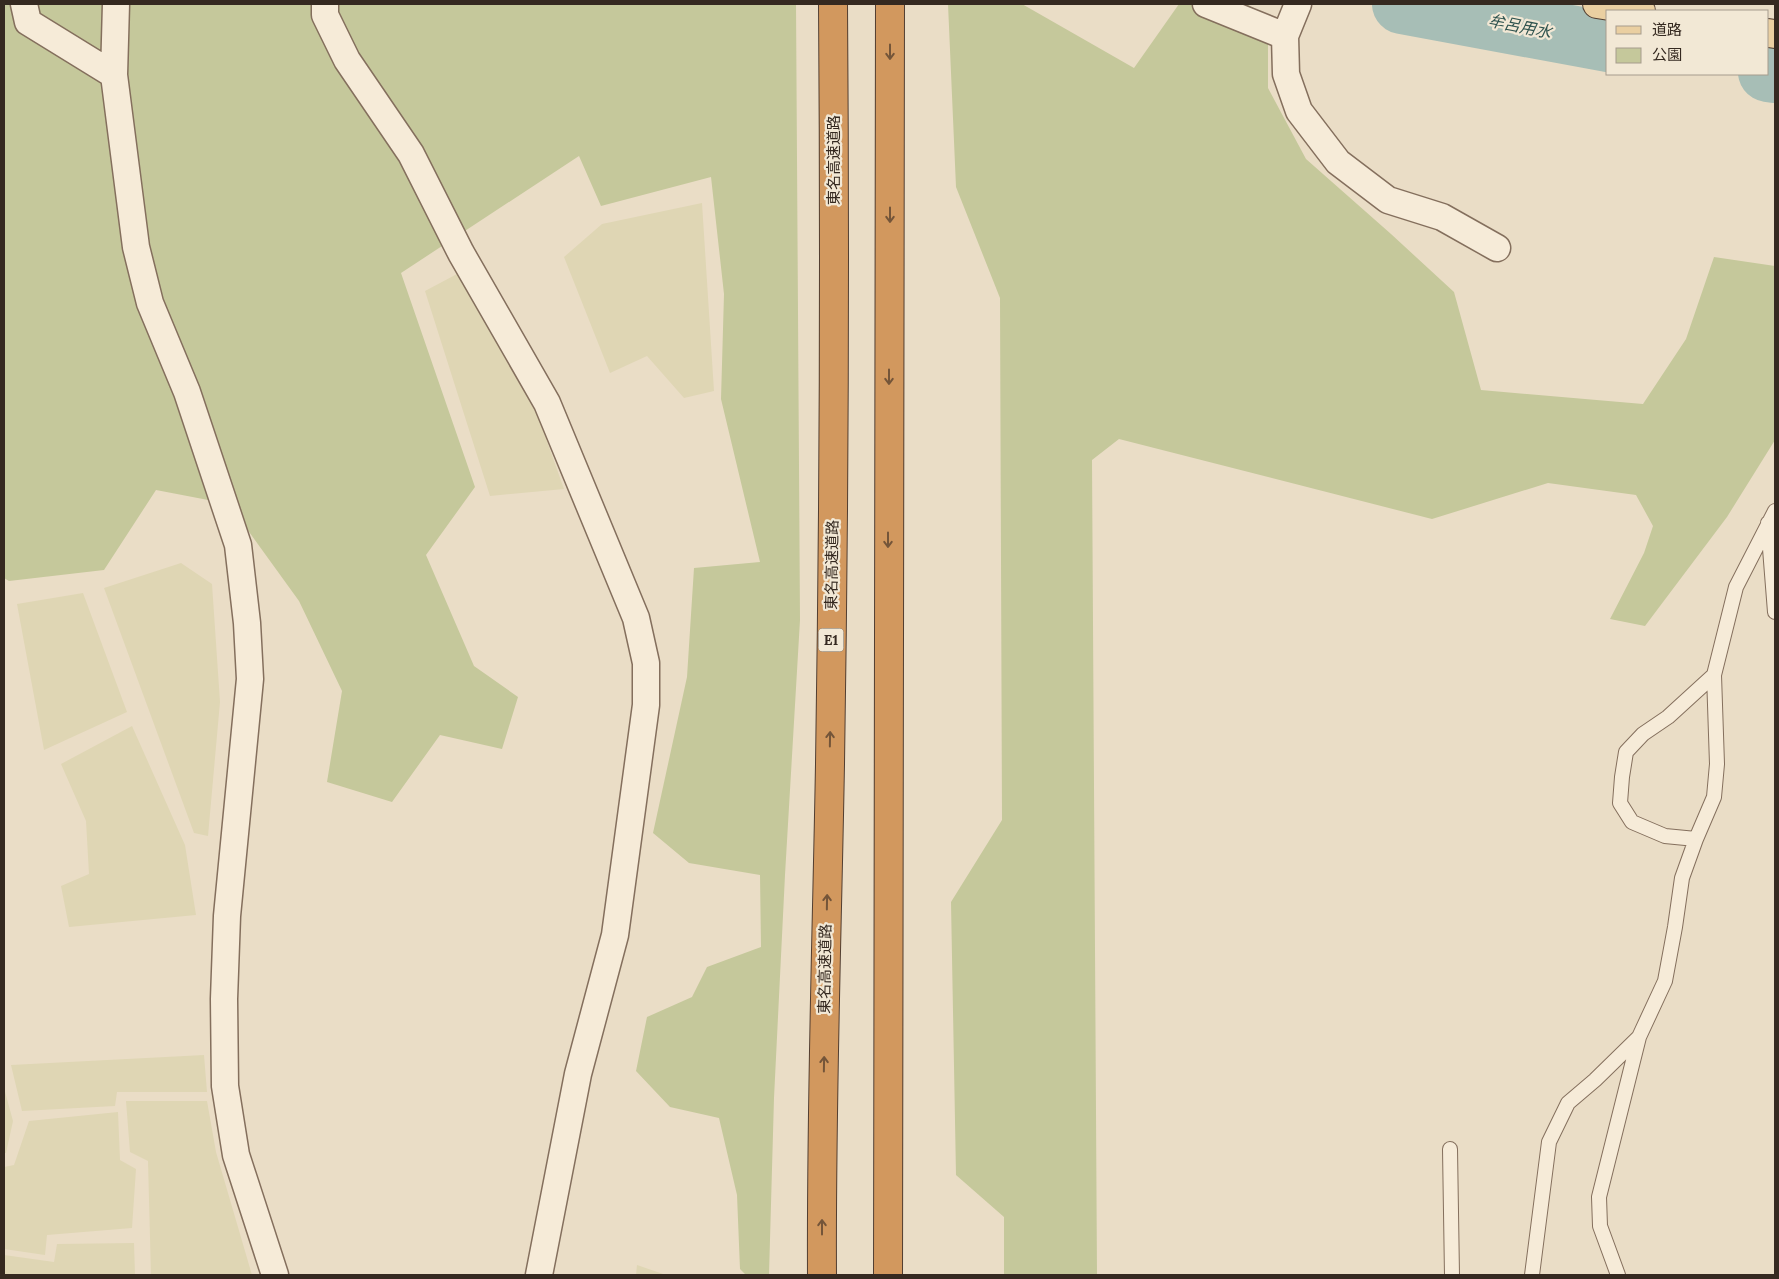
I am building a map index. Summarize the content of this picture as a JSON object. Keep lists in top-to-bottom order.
{
  "streets": {
    "highway": ["東名高速道路", "E1"]
  },
  "water": ["牟呂用水"],
  "legend": ["道路", "公園"]
}
